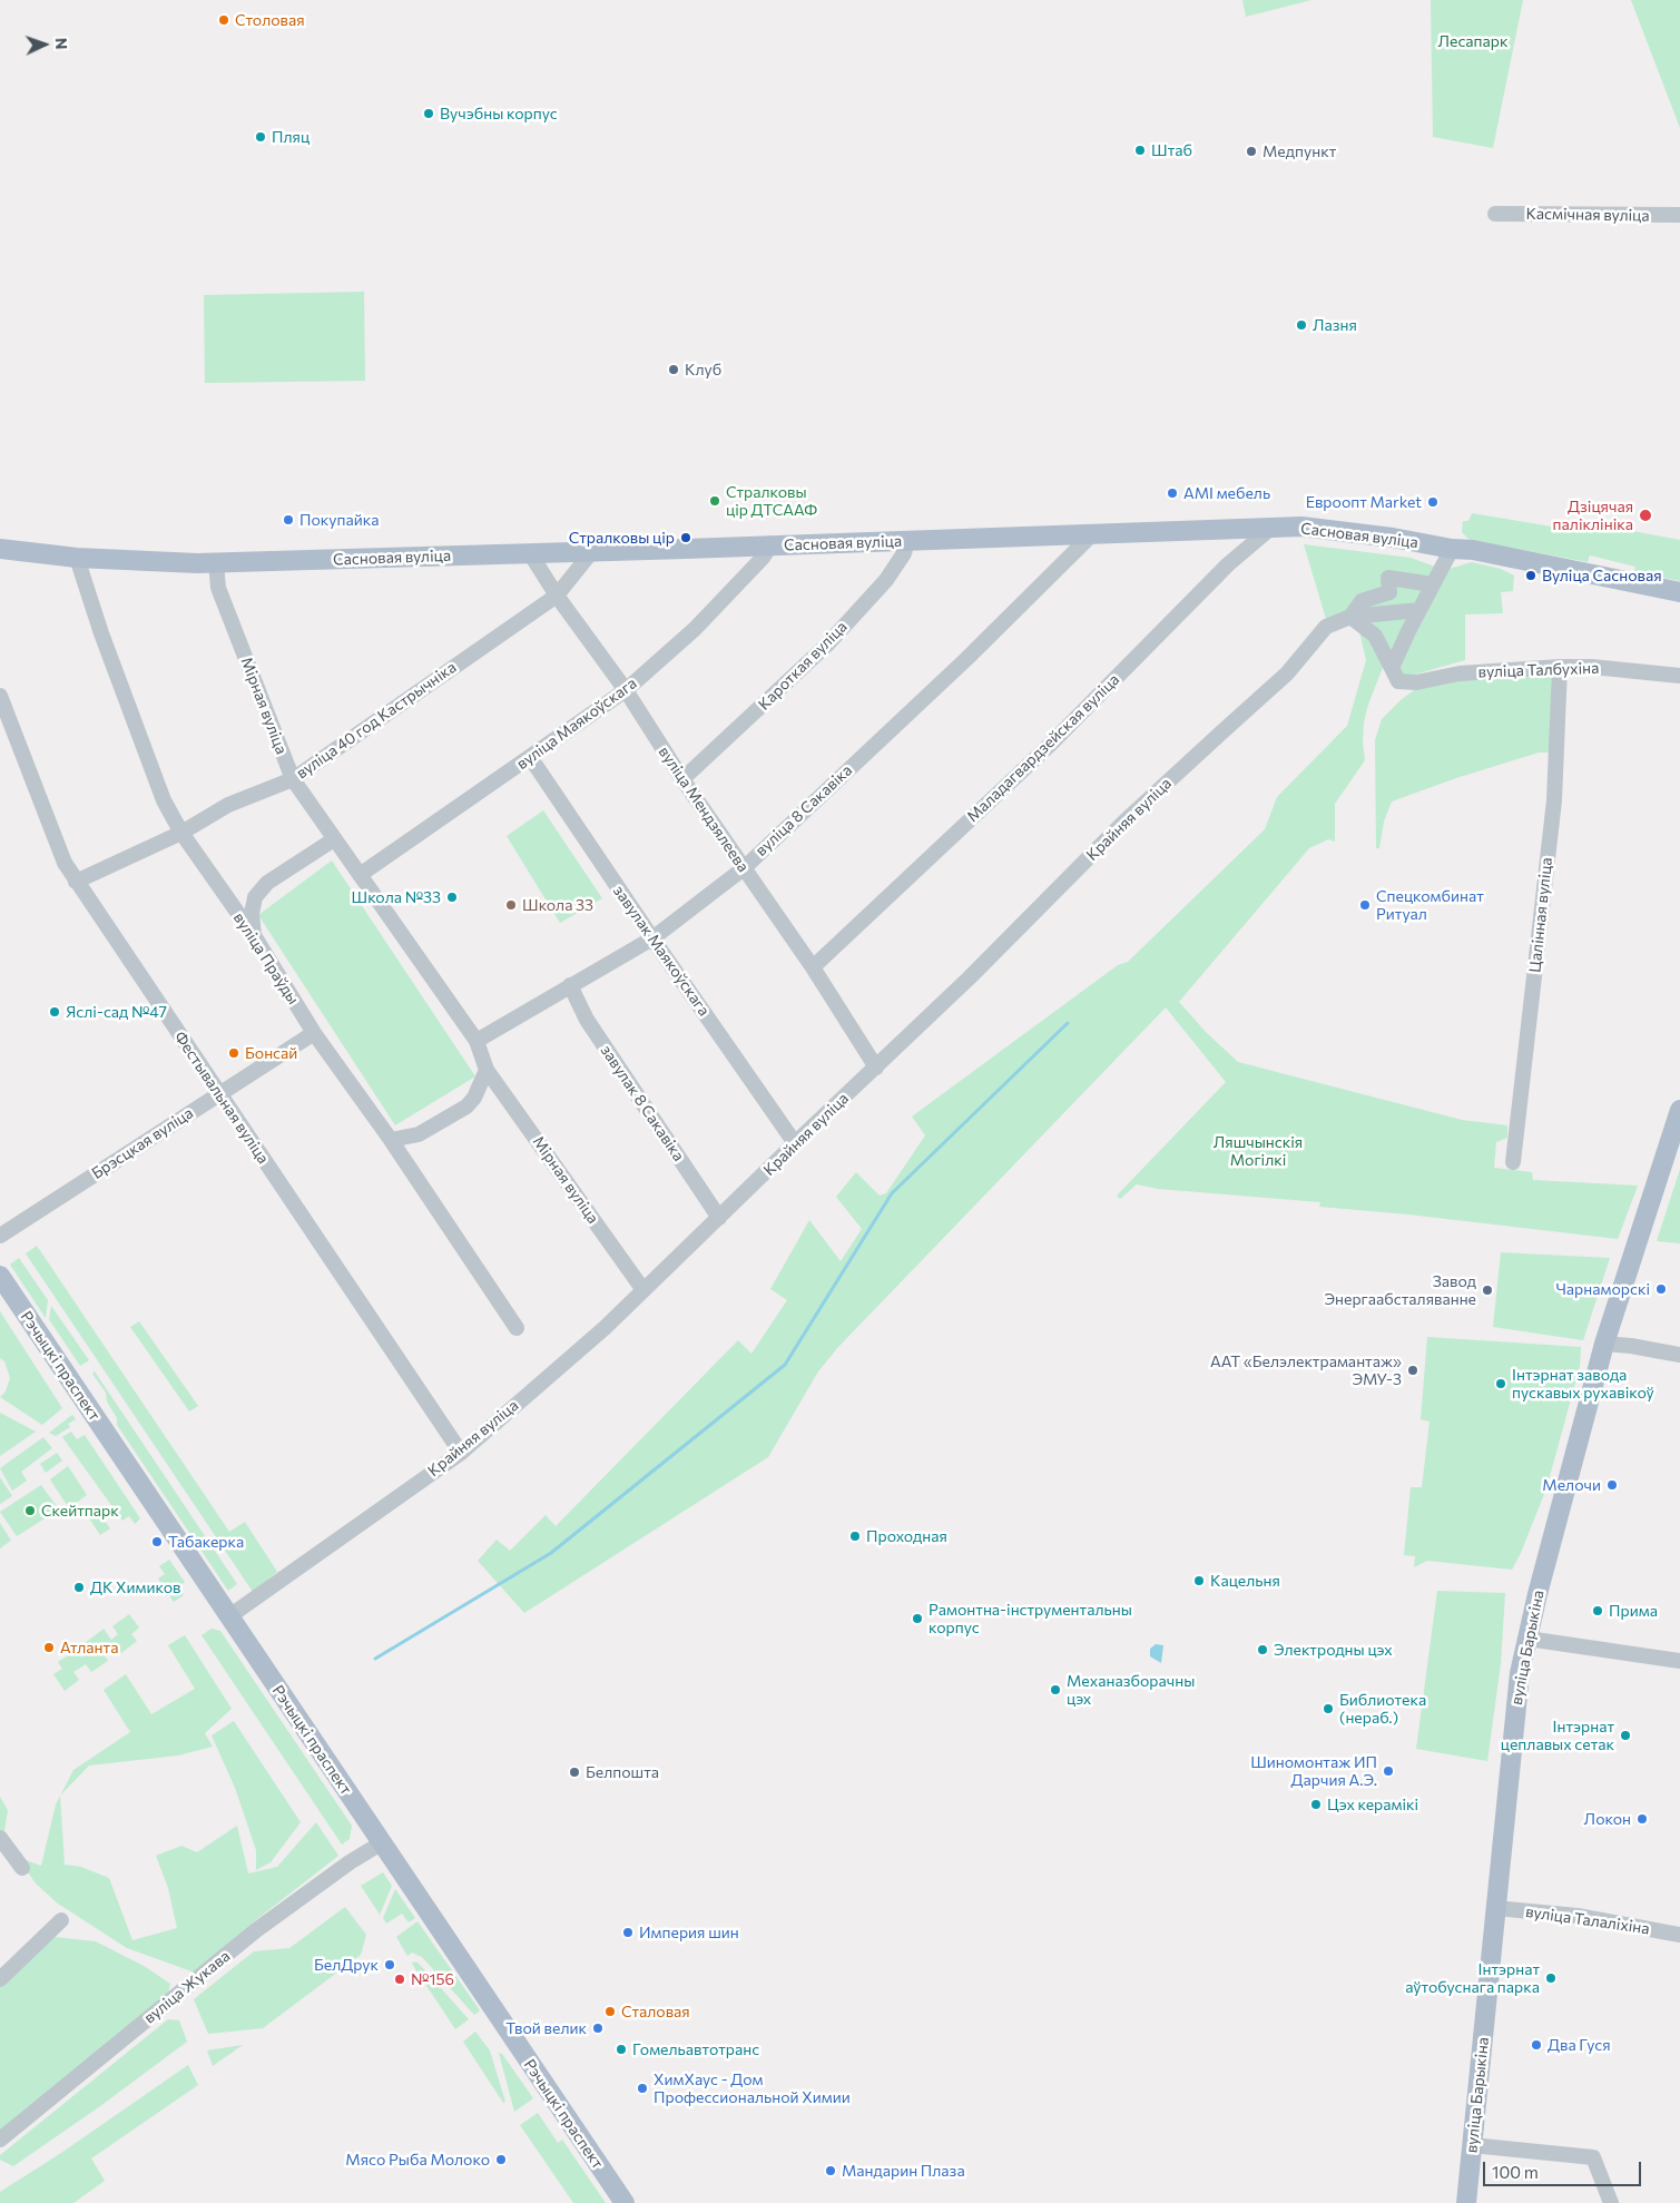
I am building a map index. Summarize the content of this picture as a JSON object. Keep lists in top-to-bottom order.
{
  "streets": {
    "main road": ["Сасновая вуліца", "Рэчыцкі праспект", "вуліца Барыкіна"],
    "street": [
      "Касмічная вуліца",
      "Кароткая вуліца",
      "вуліца Талбухіна",
      "Мірная вуліца",
      "вуліца 40 год Кастрычніка",
      "вуліца Маякоўскага",
      "Маладагвардзейская вуліца",
      "вуліца Мендзялеева",
      "вуліца 8 Сакавіка",
      "Крайняя вуліца",
      "Цалінная вуліца",
      "завулак Маякоўскага",
      "вуліца Праўды",
      "Фестывальная вуліца",
      "завулак 8 Сакавіка",
      "Брэсцкая вуліца",
      "вуліца Талаліхіна",
      "вуліца Жукава"
    ]
  },
  "crossings": [
    ["Сасновая вуліца", "Кароткая вуліца"],
    ["Сасновая вуліца", "Мірная вуліца"],
    ["Сасновая вуліца", "вуліца 40 год Кастрычніка"],
    ["Сасновая вуліца", "вуліца Маякоўскага"],
    ["Сасновая вуліца", "Маладагвардзейская вуліца"],
    ["Сасновая вуліца", "вуліца Мендзялеева"],
    ["Сасновая вуліца", "вуліца 8 Сакавіка"],
    ["Сасновая вуліца", "вуліца Праўды"],
    ["Кароткая вуліца", "вуліца Мендзялеева"],
    ["вуліца Талбухіна", "Цалінная вуліца"],
    ["Мірная вуліца", "вуліца 40 год Кастрычніка"],
    ["Мірная вуліца", "вуліца Маякоўскага"],
    ["Мірная вуліца", "вуліца 8 Сакавіка"],
    ["Мірная вуліца", "Крайняя вуліца"],
    ["вуліца 40 год Кастрычніка", "вуліца Мендзялеева"],
    ["вуліца 40 год Кастрычніка", "вуліца Праўды"],
    ["вуліца 40 год Кастрычніка", "Фестывальная вуліца"],
    ["вуліца Маякоўскага", "вуліца Мендзялеева"],
    ["вуліца Маякоўскага", "завулак Маякоўскага"],
    ["Маладагвардзейская вуліца", "вуліца Мендзялеева"],
    ["вуліца Мендзялеева", "вуліца 8 Сакавіка"],
    ["вуліца Мендзялеева", "Крайняя вуліца"],
    ["вуліца 8 Сакавіка", "завулак Маякоўскага"],
    ["вуліца 8 Сакавіка", "завулак 8 Сакавіка"],
    ["Крайняя вуліца", "завулак Маякоўскага"],
    ["Крайняя вуліца", "Фестывальная вуліца"],
    ["Крайняя вуліца", "завулак 8 Сакавіка"],
    ["Крайняя вуліца", "Рэчыцкі праспект"],
    ["вуліца Праўды", "Брэсцкая вуліца"],
    ["Фестывальная вуліца", "Брэсцкая вуліца"],
    ["Рэчыцкі праспект", "вуліца Жукава"],
    ["вуліца Барыкіна", "вуліца Талаліхіна"]
  ],
  "parks": ["Лесапарк", "Ляшчынскія Могілкі"],
  "places": [
    "Столовая",
    "Вучэбны корпус",
    "Пляц",
    "Штаб",
    "Медпункт",
    "Лазня",
    "Клуб",
    "AMI мебель",
    "Стралковы цір ДТСААФ",
    "Евроопт Market",
    "Дзіцячая паліклініка",
    "Покупайка",
    "Стралковы цір",
    "Вуліца Сасновая",
    "Школа №33",
    "Школа 33",
    "Спецкомбинат Ритуал",
    "Яслі-сад №47",
    "Бонсай",
    "Чарнаморскі",
    "Завод Энергаабсталяванне",
    "ААТ «Белэлектрамантаж» ЭМУ-3",
    "Інтэрнат завода пускавых рухавікоў",
    "Мелочи",
    "Скейтпарк",
    "Проходная",
    "Табакерка",
    "Кацельня",
    "ДК Химиков",
    "Прима",
    "Рамонтна-інструментальны корпус",
    "Атланта",
    "Электродны цэх",
    "Механазборачны цэх",
    "Библиотека (нераб.)",
    "Інтэрнат цеплавых сетак",
    "Шиномонтаж ИП Дарчия А.Э.",
    "Белпошта",
    "Цэх керамікі",
    "Локон",
    "Империя шин",
    "БелДрук",
    "Інтэрнат аўтобуснага парка",
    "№156",
    "Сталовая",
    "Твой велик",
    "Два Гуся",
    "Гомельавтотранс",
    "ХимХаус - Дом Профессиональной Химии",
    "Мясо Рыба Молоко",
    "Мандарин Плаза"
  ],
  "scale_bar": "100 m",
  "north": "right"
}
